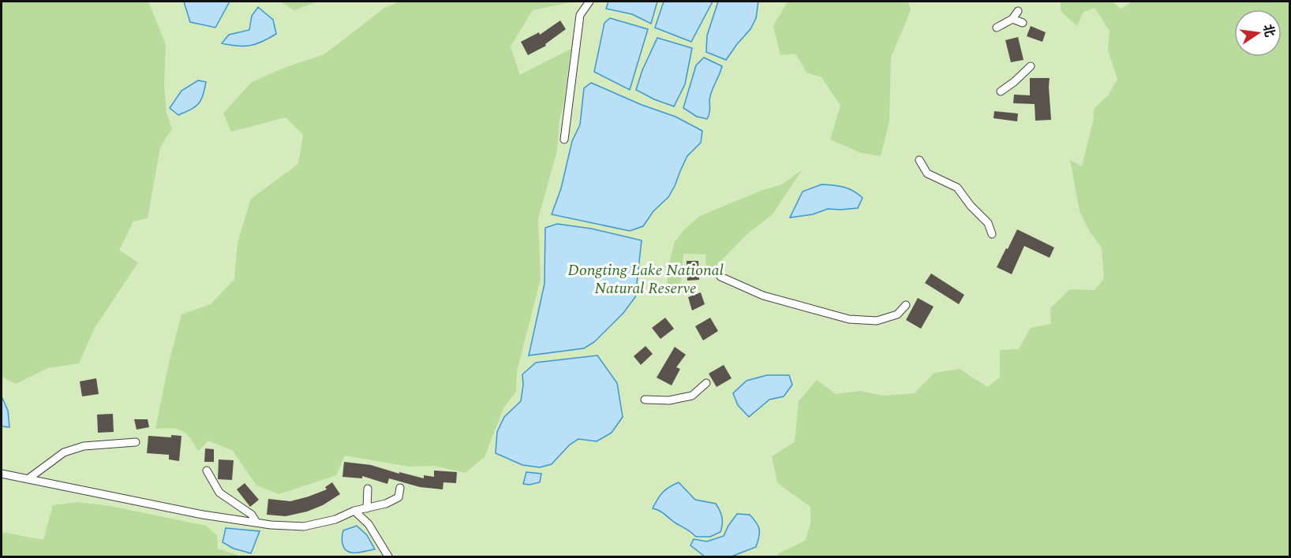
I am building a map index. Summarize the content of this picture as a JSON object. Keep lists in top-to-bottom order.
{
  "parks": ["Dongting Lake National Natural Reserve"],
  "north": "right"
}
